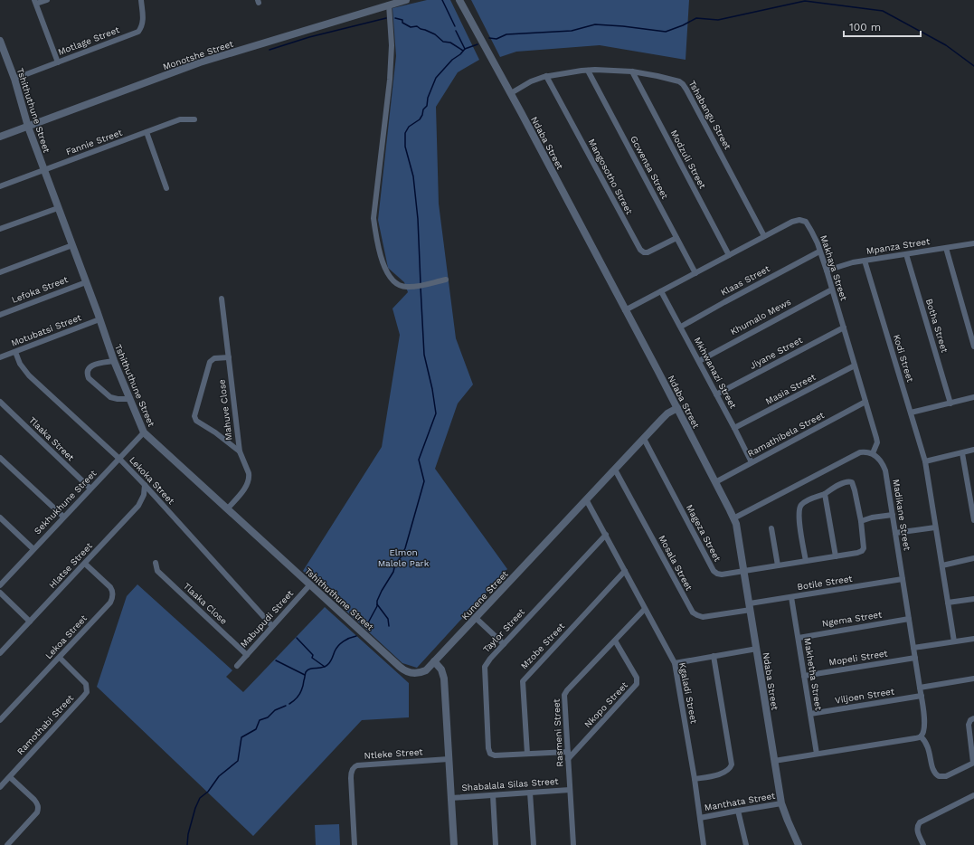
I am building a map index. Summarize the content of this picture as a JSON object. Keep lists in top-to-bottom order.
{
  "streets": {
    "street": [
      "Motlage Street",
      "Monotshe Street",
      "Tshithuthune Street",
      "Tshabangu Street",
      "Fannie Street",
      "Ndaba Street",
      "Modzuli Street",
      "Gcwensa Street",
      "Mangosotho Street",
      "Mpanza Street",
      "Makhaya Street",
      "Klaas Street",
      "Lefoka Street",
      "Khumalo Mews",
      "Botha Street",
      "Motubatsi Street",
      "Jiyane Street",
      "Kodi Street",
      "Mkhwanazi Street",
      "Masia Street",
      "Mahuve Close",
      "Ramathibela Street",
      "Tlaaka Street",
      "Lekoka Street",
      "Sekhukhune Street",
      "Madikane Street",
      "Mageza Street",
      "Mosala Street",
      "Hlatse Street",
      "Botile Street",
      "Kunene Street",
      "Tlaaka Close",
      "Mabupudi Street",
      "Ngema Street",
      "Taylor Street",
      "Lekoa Street",
      "Mzobe Street",
      "Mopeli Street",
      "Makhetha Street",
      "Kgaladi Street",
      "Viljoen Street",
      "Nkopo Street",
      "Ramothabi Street",
      "Rasmeni Street",
      "Ntleke Street",
      "Shabalala Silas Street",
      "Manthata Street"
    ]
  },
  "crossings": [
    ["Motlage Street", "Tshithuthune Street"],
    ["Monotshe Street", "Tshithuthune Street"],
    ["Tshithuthune Street", "Fannie Street"],
    ["Tshithuthune Street", "Lefoka Street"],
    ["Tshithuthune Street", "Motubatsi Street"],
    ["Tshithuthune Street", "Mahuve Close"],
    ["Tshithuthune Street", "Sekhukhune Street"],
    ["Tshithuthune Street", "Kunene Street"],
    ["Tshithuthune Street", "Mabupudi Street"],
    ["Tshabangu Street", "Ndaba Street"],
    ["Tshabangu Street", "Modzuli Street"],
    ["Tshabangu Street", "Gcwensa Street"],
    ["Tshabangu Street", "Mangosotho Street"],
    ["Tshabangu Street", "Makhaya Street"],
    ["Ndaba Street", "Makhaya Street"],
    ["Ndaba Street", "Ramathibela Street"],
    ["Ndaba Street", "Mageza Street"],
    ["Ndaba Street", "Mosala Street"],
    ["Ndaba Street", "Botile Street"],
    ["Ndaba Street", "Kunene Street"],
    ["Ndaba Street", "Manthata Street"],
    ["Modzuli Street", "Makhaya Street"],
    ["Gcwensa Street", "Mangosotho Street"],
    ["Gcwensa Street", "Makhaya Street"],
    ["Mpanza Street", "Makhaya Street"],
    ["Mpanza Street", "Botha Street"],
    ["Mpanza Street", "Kodi Street"],
    ["Makhaya Street", "Klaas Street"],
    ["Makhaya Street", "Khumalo Mews"],
    ["Makhaya Street", "Jiyane Street"],
    ["Makhaya Street", "Mkhwanazi Street"],
    ["Makhaya Street", "Masia Street"],
    ["Makhaya Street", "Ramathibela Street"],
    ["Makhaya Street", "Madikane Street"],
    ["Klaas Street", "Mkhwanazi Street"],
    ["Khumalo Mews", "Mkhwanazi Street"],
    ["Motubatsi Street", "Lekoka Street"],
    ["Jiyane Street", "Mkhwanazi Street"],
    ["Mkhwanazi Street", "Masia Street"],
    ["Mkhwanazi Street", "Ramathibela Street"],
    ["Tlaaka Street", "Sekhukhune Street"],
    ["Lekoka Street", "Sekhukhune Street"],
    ["Lekoka Street", "Hlatse Street"],
    ["Lekoka Street", "Mabupudi Street"],
    ["Madikane Street", "Botile Street"],
    ["Madikane Street", "Ngema Street"],
    ["Madikane Street", "Mopeli Street"],
    ["Madikane Street", "Viljoen Street"],
    ["Mageza Street", "Kunene Street"],
    ["Mosala Street", "Botile Street"],
    ["Mosala Street", "Kunene Street"],
    ["Hlatse Street", "Lekoa Street"],
    ["Botile Street", "Makhetha Street"],
    ["Kunene Street", "Kgaladi Street"],
    ["Tlaaka Close", "Mabupudi Street"],
    ["Ngema Street", "Makhetha Street"],
    ["Taylor Street", "Mzobe Street"],
    ["Taylor Street", "Kgaladi Street"],
    ["Taylor Street", "Rasmeni Street"],
    ["Lekoa Street", "Ramothabi Street"],
    ["Mzobe Street", "Kgaladi Street"],
    ["Mopeli Street", "Makhetha Street"],
    ["Makhetha Street", "Viljoen Street"],
    ["Kgaladi Street", "Rasmeni Street"],
    ["Kgaladi Street", "Manthata Street"],
    ["Nkopo Street", "Rasmeni Street"],
    ["Rasmeni Street", "Shabalala Silas Street"]
  ],
  "parks": ["Elmon Malele Park"],
  "scale_bar": "100 m"
}
